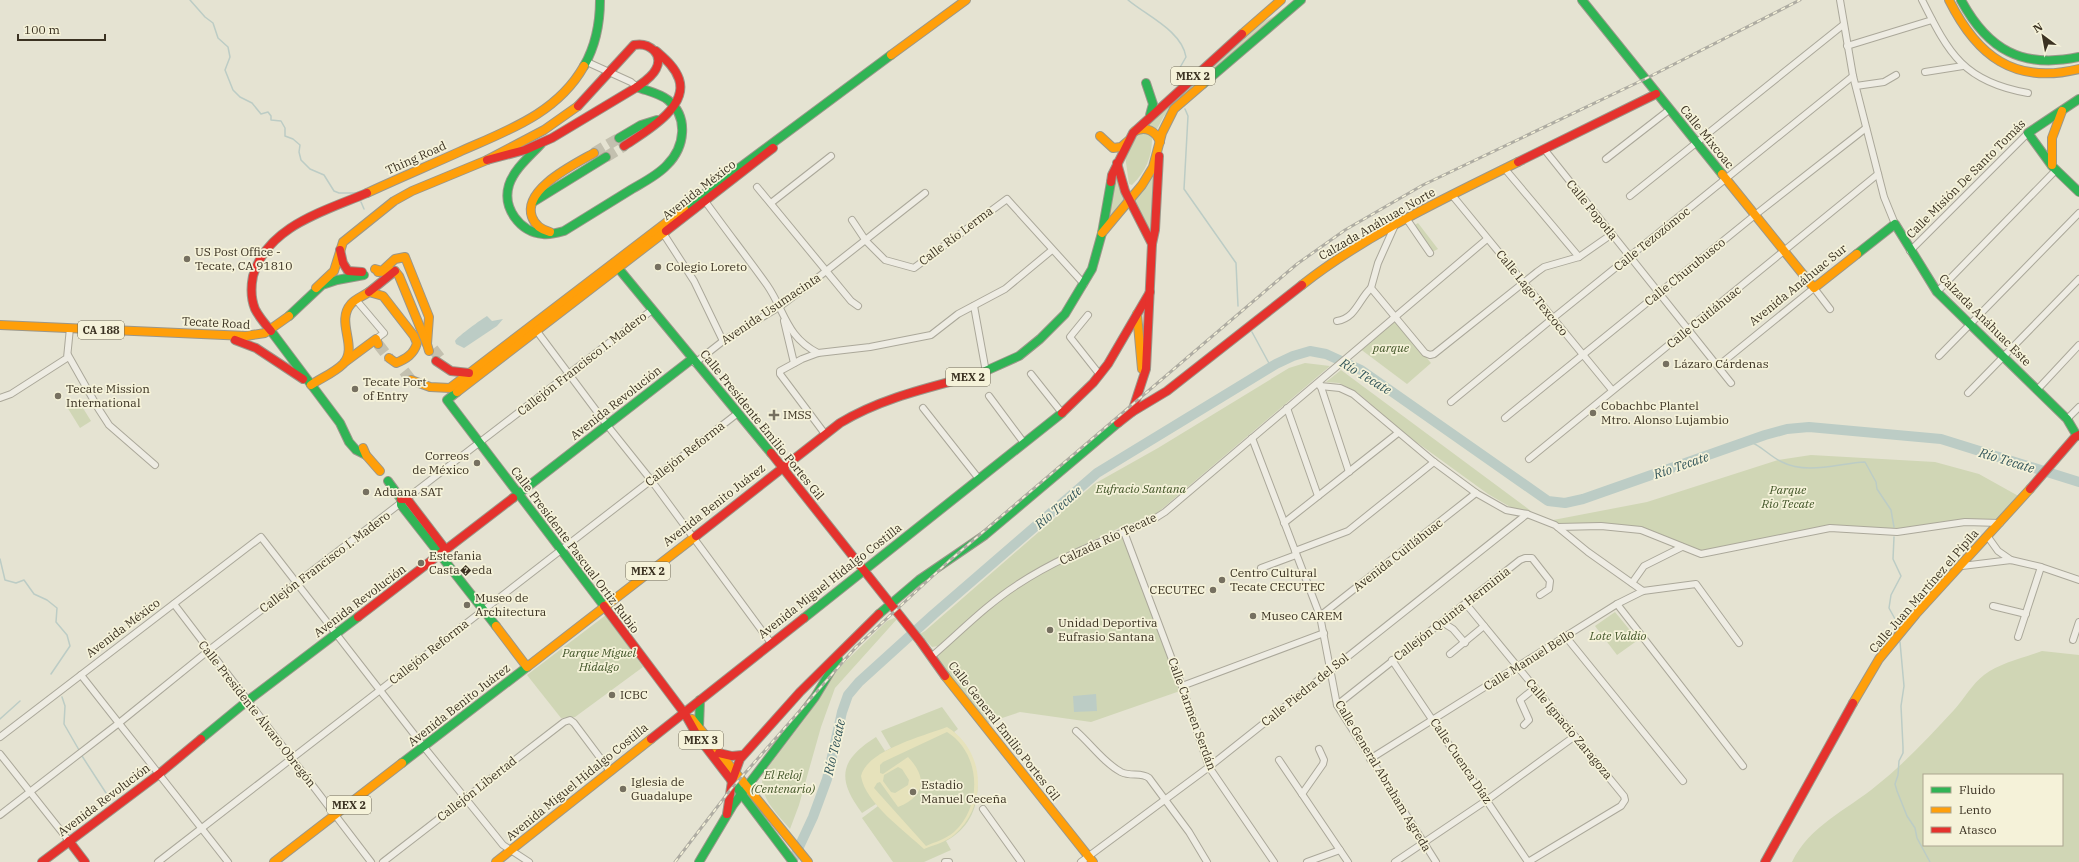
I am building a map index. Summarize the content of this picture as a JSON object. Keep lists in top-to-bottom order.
{
  "streets": {
    "main road": [
      "MEX 2",
      "Calle Mixcoac",
      "Thing Road",
      "Calle Misión De Santo Tomás",
      "Avenida México",
      "Calzada Anáhuac Norte",
      "Avenida Anáhuac Sur",
      "Calzada Anáhuac Este",
      "Tecate Road",
      "CA 188",
      "Avenida Revolución",
      "Calle Presidente Emilio Portes Gil",
      "Avenida Benito Juárez",
      "Calle Presidente Pascual Ortiz Rubio",
      "Avenida Miguel Hidalgo Costilla",
      "Calle Juan Martínez el Pípila",
      "Calle General Emilio Portes Gil",
      "MEX 3"
    ],
    "street": [
      "Calle Popotla",
      "Calle Río Lerma",
      "Calle Tezozómoc",
      "Calle Churubusco",
      "Calle Lago Texcoco",
      "Avenida Usumacinta",
      "Calle Cuitláhuac",
      "Callejón Francisco I. Madero",
      "Callejón Reforma",
      "Calzada Río Tecate",
      "Avenida Cuitláhuac",
      "Callejón Quinta Herminia",
      "Calle Manuel Bello",
      "Calle Piedra del Sol",
      "Calle Presidente Álvaro Obregón",
      "Calle Carmen Serdán",
      "Calle Ignacio Zaragoza",
      "Calle Cuenca Díaz",
      "Calle General Abraham Agreda",
      "Callejón Libertad"
    ]
  },
  "crossings": [
    ["MEX 2", "Avenida Benito Juárez"],
    ["Calle Mixcoac", "Calzada Anáhuac Norte"],
    ["Calle Mixcoac", "Calle Tezozómoc"],
    ["Calle Mixcoac", "Calle Churubusco"],
    ["Calle Mixcoac", "Avenida Anáhuac Sur"],
    ["Calle Mixcoac", "Calle Cuitláhuac"],
    ["Thing Road", "Tecate Road"],
    ["Thing Road", "CA 188"],
    ["Calle Misión De Santo Tomás", "Calzada Anáhuac Este"],
    ["Avenida México", "Callejón Francisco I. Madero"],
    ["Avenida México", "Calle Presidente Emilio Portes Gil"],
    ["Avenida México", "Calle Presidente Pascual Ortiz Rubio"],
    ["Avenida México", "Calle Presidente Álvaro Obregón"],
    ["Calle Popotla", "Calzada Anáhuac Norte"],
    ["Calle Popotla", "Calle Tezozómoc"],
    ["Calle Popotla", "Calle Churubusco"],
    ["Calle Popotla", "Avenida Anáhuac Sur"],
    ["Calle Popotla", "Calle Cuitláhuac"],
    ["Calzada Anáhuac Norte", "Calle Lago Texcoco"],
    ["Calzada Anáhuac Norte", "Calle Presidente Emilio Portes Gil"],
    ["Calle Río Lerma", "Avenida Usumacinta"],
    ["Calle Tezozómoc", "Calle Lago Texcoco"],
    ["Calle Tezozómoc", "Calzada Anáhuac Este"],
    ["Calle Churubusco", "Calle Lago Texcoco"],
    ["Calle Churubusco", "Calzada Anáhuac Este"],
    ["Avenida Anáhuac Sur", "Calzada Anáhuac Este"],
    ["Calle Lago Texcoco", "Calle Cuitláhuac"],
    ["Calle Lago Texcoco", "Calzada Río Tecate"],
    ["Avenida Usumacinta", "Avenida Revolución"],
    ["Avenida Usumacinta", "Calle Presidente Emilio Portes Gil"],
    ["Calle Cuitláhuac", "Calzada Anáhuac Este"],
    ["Calzada Anáhuac Este", "Calle Juan Martínez el Pípila"],
    ["Tecate Road", "CA 188"],
    ["Callejón Francisco I. Madero", "Calle Presidente Emilio Portes Gil"],
    ["Callejón Francisco I. Madero", "Calle Presidente Pascual Ortiz Rubio"],
    ["Callejón Francisco I. Madero", "Calle Presidente Álvaro Obregón"],
    ["Avenida Revolución", "Calle Presidente Emilio Portes Gil"],
    ["Avenida Revolución", "Calle Presidente Pascual Ortiz Rubio"],
    ["Avenida Revolución", "Calle Presidente Álvaro Obregón"],
    ["Calle Presidente Emilio Portes Gil", "Callejón Reforma"],
    ["Calle Presidente Emilio Portes Gil", "Avenida Benito Juárez"],
    ["Calle Presidente Emilio Portes Gil", "Avenida Miguel Hidalgo Costilla"],
    ["Calle Presidente Emilio Portes Gil", "Calle General Emilio Portes Gil"],
    ["Callejón Reforma", "Calle Presidente Pascual Ortiz Rubio"],
    ["Callejón Reforma", "Calle Presidente Álvaro Obregón"],
    ["Avenida Benito Juárez", "Calle Presidente Pascual Ortiz Rubio"],
    ["Avenida Benito Juárez", "Calle Presidente Álvaro Obregón"],
    ["Calzada Río Tecate", "Calle Carmen Serdán"],
    ["Calzada Río Tecate", "Calle General Emilio Portes Gil"],
    ["Calzada Río Tecate", "Calle General Abraham Agreda"],
    ["Calle Presidente Pascual Ortiz Rubio", "Avenida Miguel Hidalgo Costilla"],
    ["Calle Presidente Pascual Ortiz Rubio", "MEX 3"],
    ["Avenida Cuitláhuac", "Calle General Abraham Agreda"],
    ["Avenida Miguel Hidalgo Costilla", "Callejón Libertad"],
    ["Callejón Quinta Herminia", "Calle Ignacio Zaragoza"],
    ["Callejón Quinta Herminia", "Calle Cuenca Díaz"],
    ["Callejón Quinta Herminia", "Calle General Abraham Agreda"],
    ["Calle Manuel Bello", "Calle Ignacio Zaragoza"],
    ["Calle Manuel Bello", "Calle Cuenca Díaz"],
    ["Calle Manuel Bello", "Calle General Abraham Agreda"],
    ["Calle Piedra del Sol", "Calle Carmen Serdán"],
    ["Calle Piedra del Sol", "Calle General Emilio Portes Gil"],
    ["Calle Piedra del Sol", "Calle General Abraham Agreda"],
    ["Calle Ignacio Zaragoza", "Calle Cuenca Díaz"]
  ],
  "water": ["Río Tecate"],
  "parks": [
    "parque",
    "Eufracio Santana",
    "Parque Rio Tecate",
    "Lote Valdio",
    "Parque Miguel Hidalgo",
    "El Reloj (Centenario)"
  ],
  "places": {
    "other": [
      "US Post Office - Tecate, CA 91810",
      "Colegio Loreto",
      "Lázaro Cárdenas",
      "Tecate Port of Entry",
      "Tecate Mission International",
      "Cobachbc Plantel Mtro. Alonso Lujambio",
      "Correos de México",
      "Aduana SAT",
      "Estefania Casta�eda",
      "Centro Cultural Tecate CECUTEC",
      "CECUTEC",
      "Museo de Architectura",
      "Museo CAREM",
      "Unidad Deportiva Eufrasio Santana",
      "ICBC",
      "Iglesia de Guadalupe",
      "Estadio Manuel Ceceña"
    ],
    "health": ["IMSS"]
  },
  "legend": ["Fluido", "Lento", "Atasco"],
  "scale_bar": "100 m",
  "north": "top left"
}
